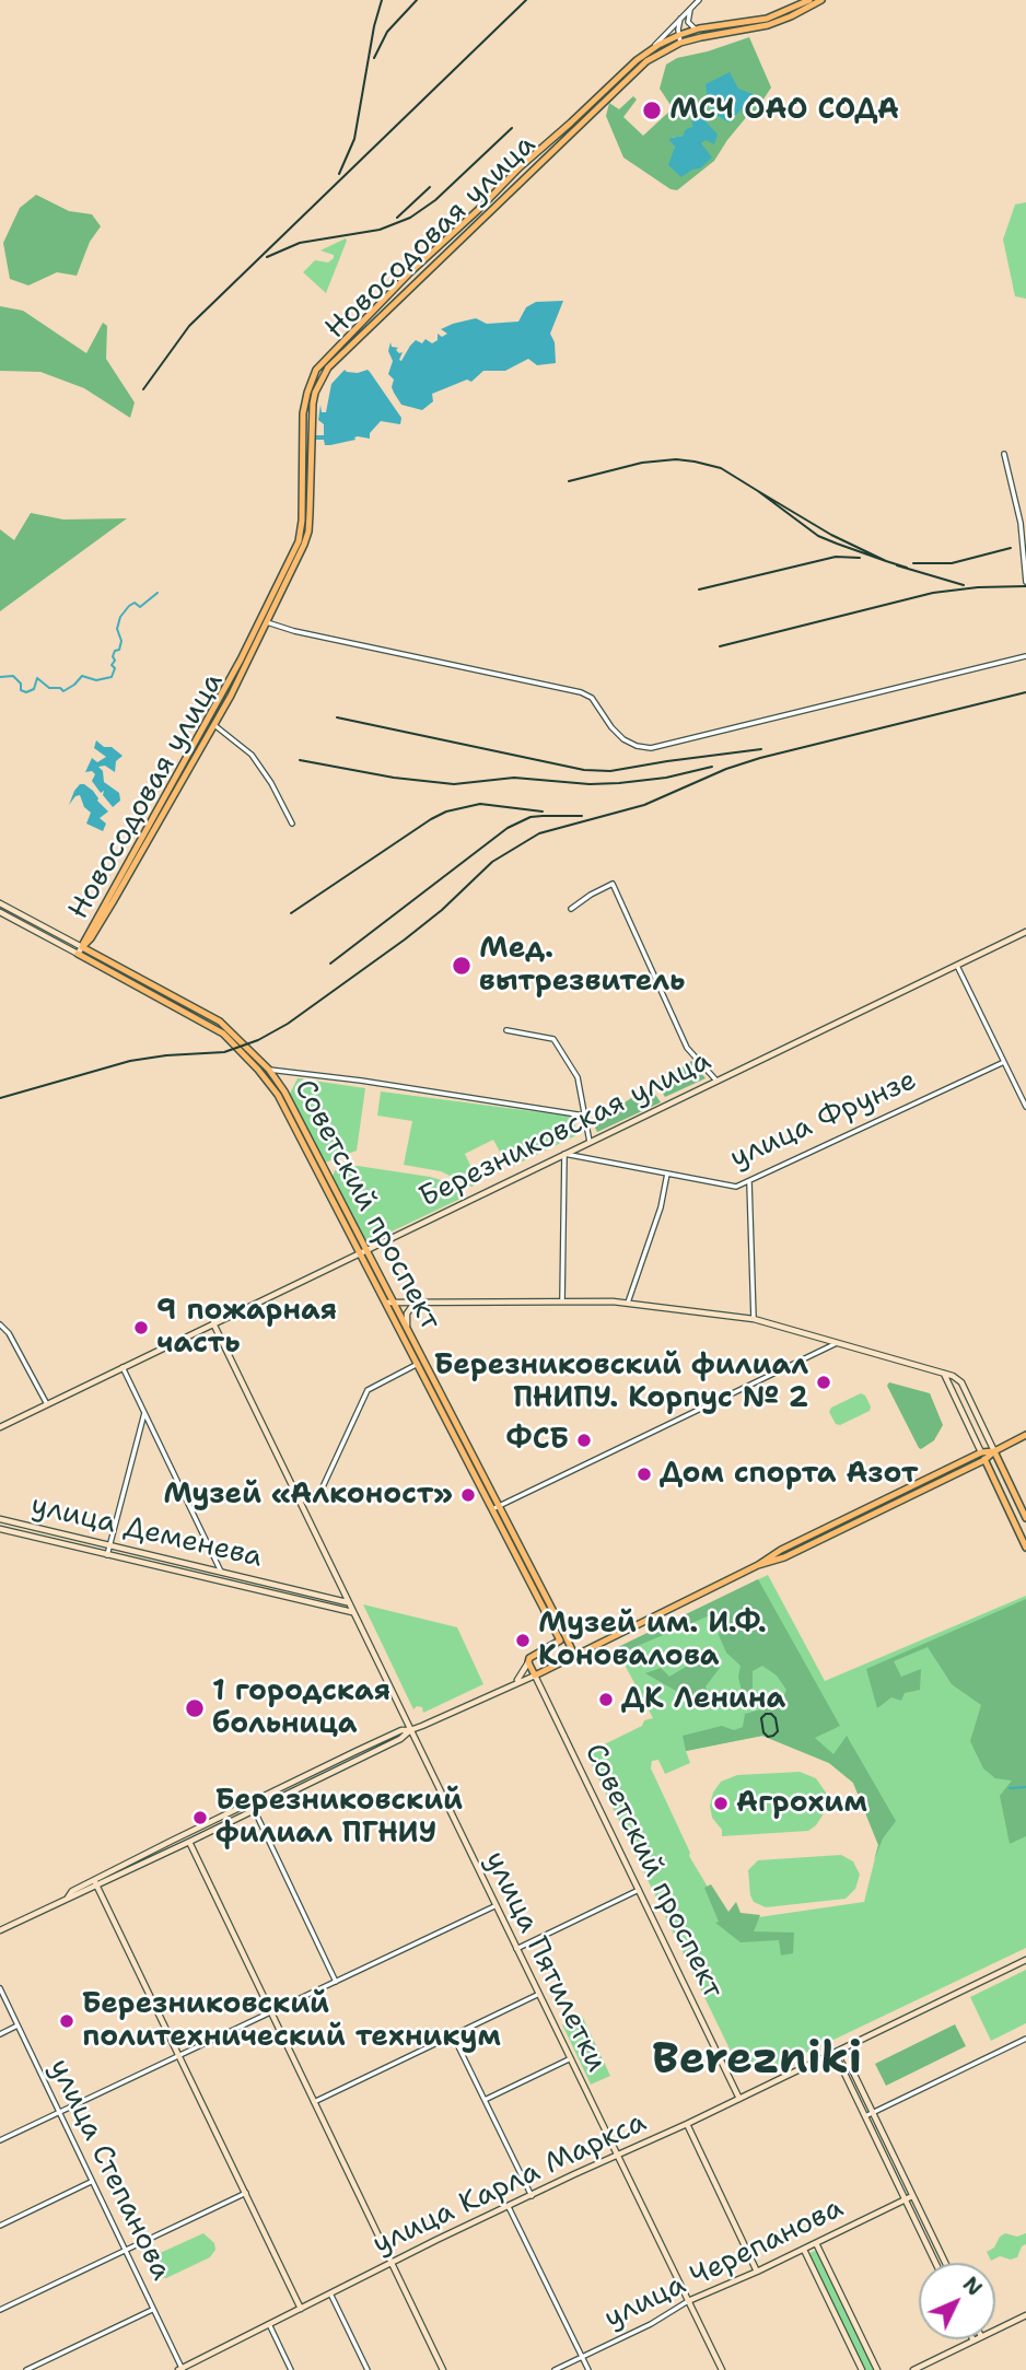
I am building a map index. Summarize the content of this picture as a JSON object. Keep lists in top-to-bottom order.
{
  "streets": {
    "main road": [
      "Новосодовая улица",
      "Березниковская улица",
      "Советский проспект",
      "улица Деменева",
      "улица Пятилетки",
      "улица Карла Маркса",
      "улица Черепанова"
    ],
    "street": ["улица Фрунзе", "улица Степанова"]
  },
  "crossings": [
    ["Новосодовая улица", "Советский проспект"],
    ["улица Фрунзе", "Березниковская улица"],
    ["Березниковская улица", "Советский проспект"],
    ["Березниковская улица", "улица Пятилетки"],
    ["Советский проспект", "улица Карла Маркса"],
    ["улица Деменева", "улица Пятилетки"],
    ["улица Пятилетки", "улица Карла Маркса"],
    ["улица Пятилетки", "улица Черепанова"],
    ["улица Степанова", "улица Карла Маркса"]
  ],
  "districts": ["Berezniki"],
  "places": [
    "МСЧ ОАО СОДА",
    "Мед. вытрезвитель",
    "9 пожарная часть",
    "Березниковский филиал ПНИПУ. Корпус № 2",
    "ФСБ",
    "Дом спорта Азот",
    "Музей «Алконост»",
    "Музей им. И.Ф. Коновалова",
    "ДК Ленина",
    "1 городская больница",
    "Агрохим",
    "Березниковский филиал ПГНИУ",
    "Березниковский политехнический техникум"
  ],
  "north": "top right"
}
